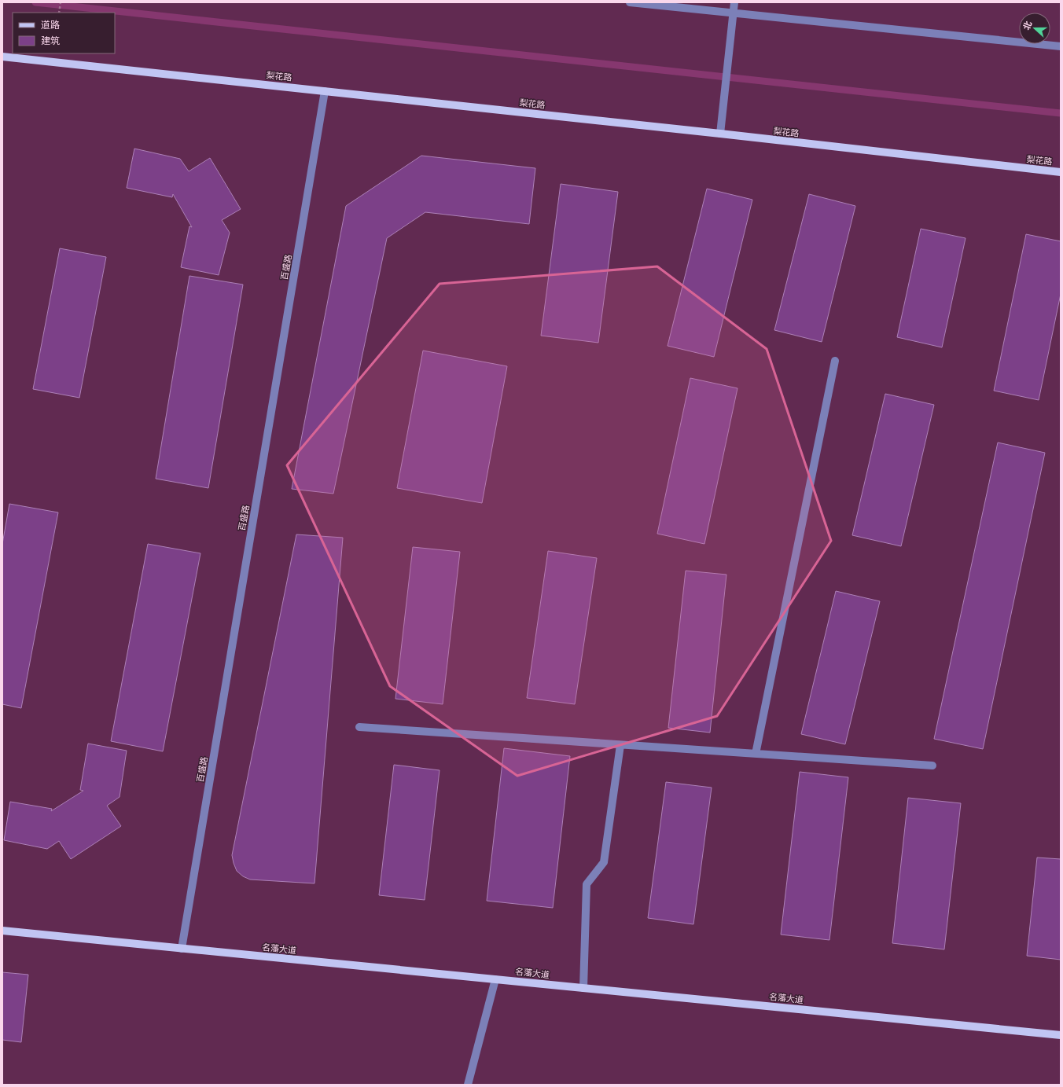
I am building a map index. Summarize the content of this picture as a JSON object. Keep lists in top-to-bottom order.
{
  "streets": {
    "main road": ["梨花路", "名藩大道"],
    "street": ["百盛路"]
  },
  "crossings": [
    ["梨花路", "百盛路"],
    ["百盛路", "名藩大道"]
  ],
  "legend": ["道路", "建筑"],
  "north": "left"
}
